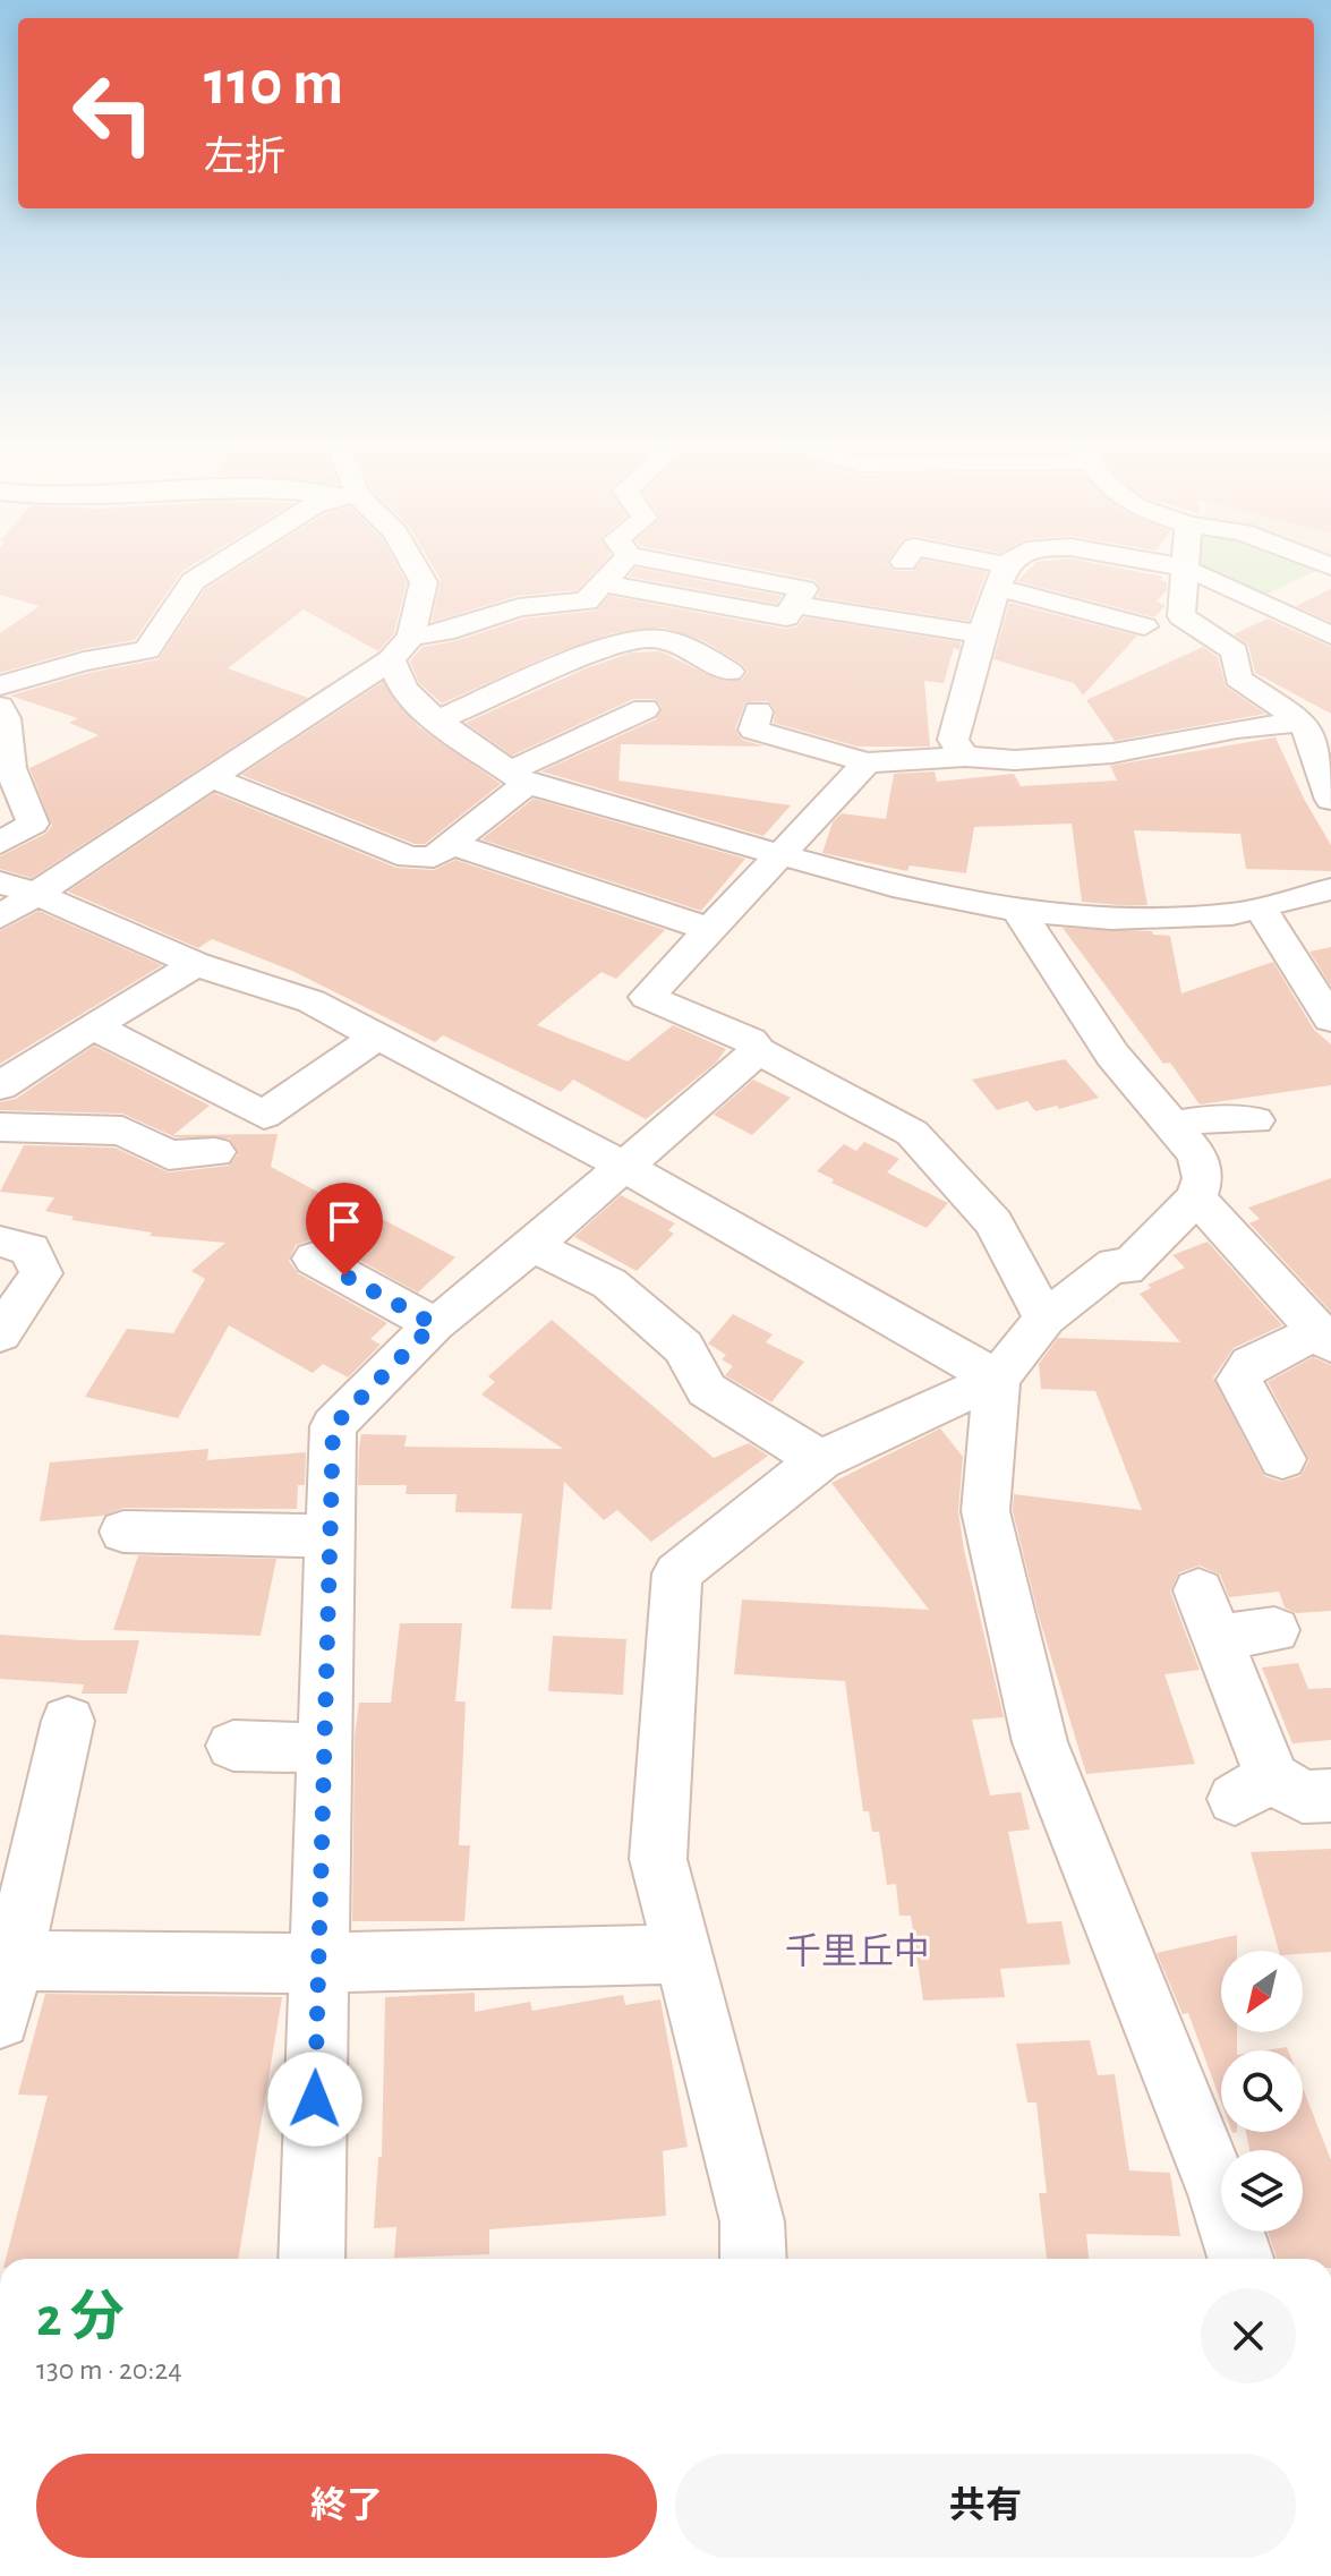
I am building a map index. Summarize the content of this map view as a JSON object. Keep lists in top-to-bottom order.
{
  "districts": ["千里丘中"],
  "north": "bottom left",
  "page": {
    "turn": ["110 m", "左折"],
    "heading": ["2 分", "130 m · 20:24"],
    "buttons": ["終了", "共有"]
  }
}
